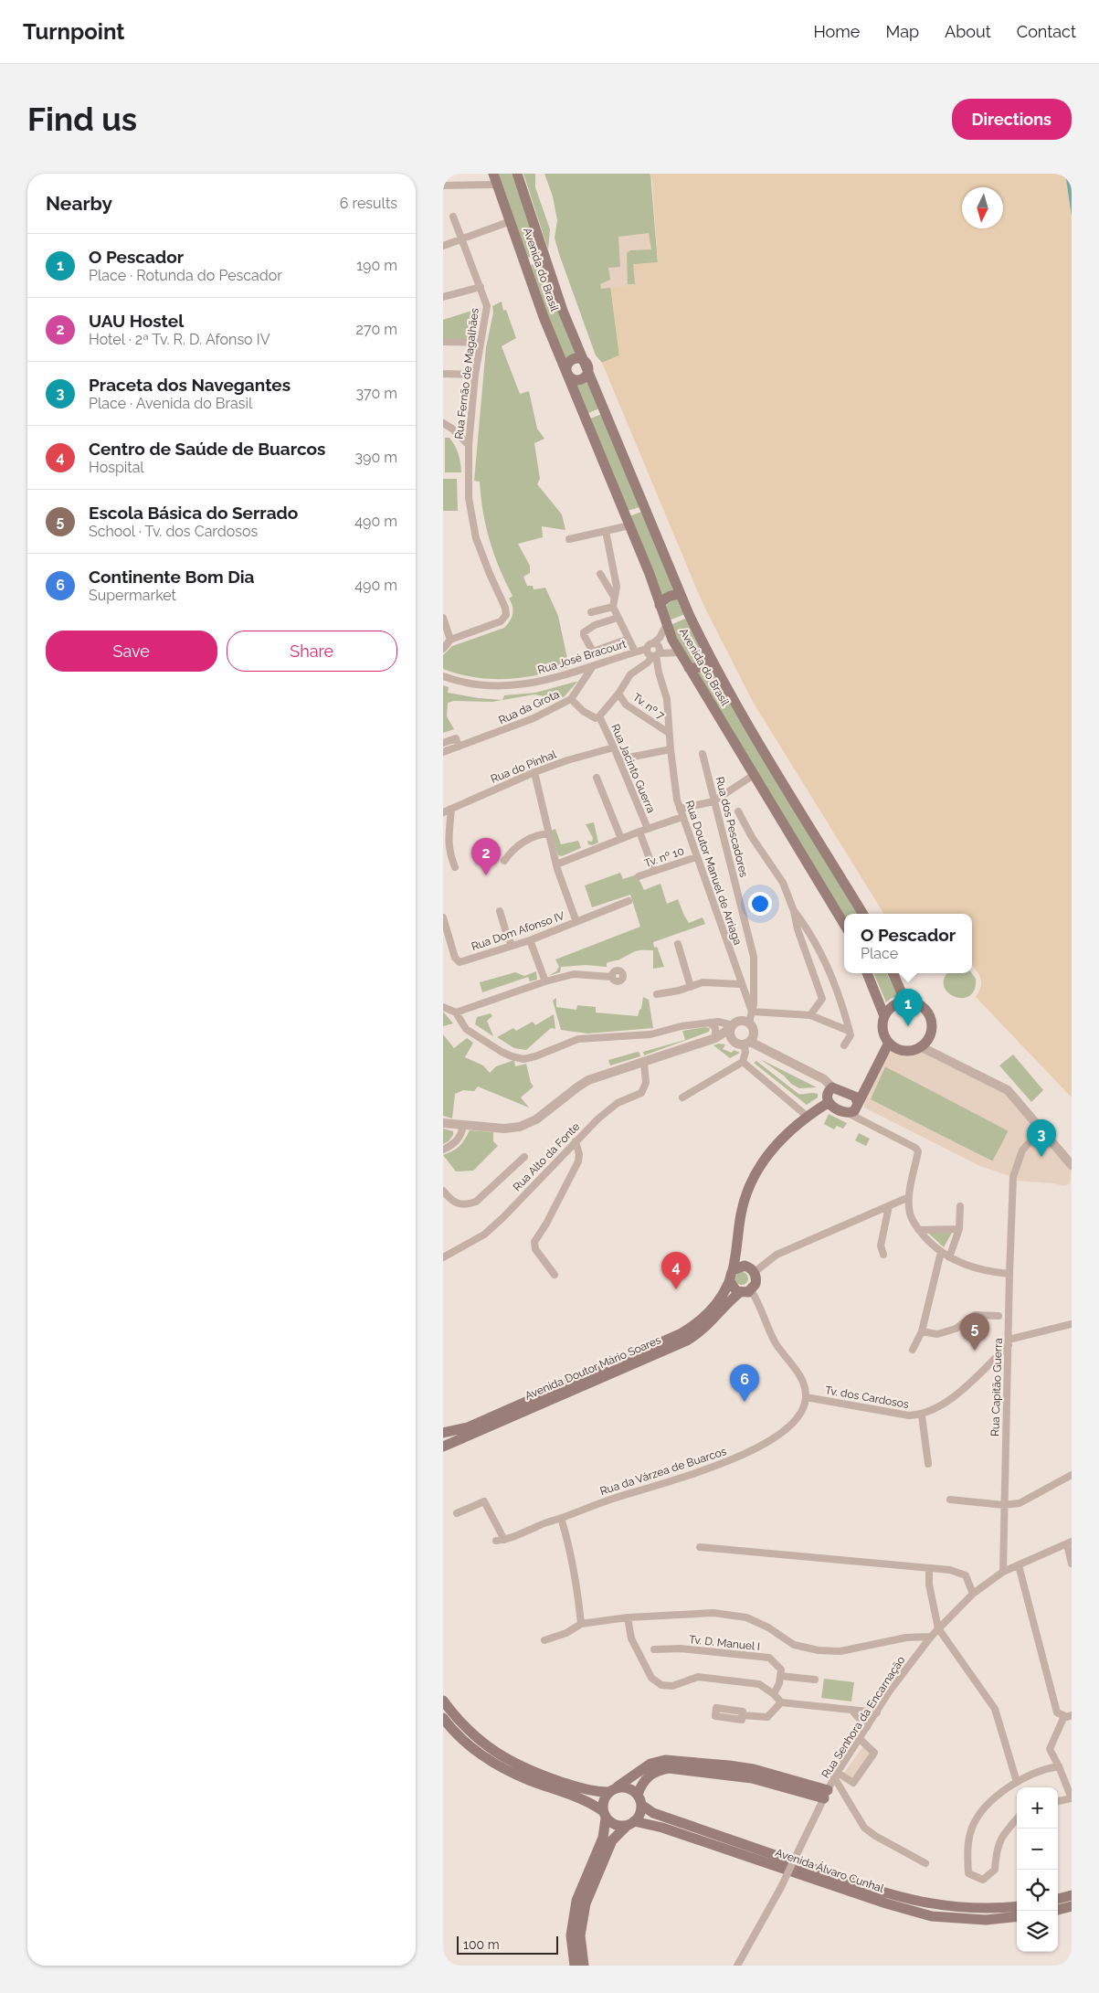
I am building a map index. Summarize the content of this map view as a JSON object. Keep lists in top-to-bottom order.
{
  "streets": {
    "main road": ["Avenida do Brasil", "Avenida Doutor Mário Soares", "Avenida Álvaro Cunhal"],
    "street": [
      "Rua Fernão de Magalhães",
      "Rua José Bracourt",
      "Tv. nº 7",
      "Rua da Grota",
      "Rua do Pinhal",
      "Rua Jacinto Guerra",
      "Rua dos Pescadores",
      "Tv. nº 10",
      "Rua Doutor Manuel de Arriaga",
      "Rua Dom Afonso IV",
      "Rua Alto da Fonte",
      "Rua Capitão Guerra",
      "Tv. dos Cardosos",
      "Rua da Várzea de Buarcos",
      "Tv. D. Manuel I",
      "Rua Senhora da Encarnação"
    ]
  },
  "crossings": [
    ["Rua José Bracourt", "Rua da Grota"],
    ["Rua José Bracourt", "Rua Doutor Manuel de Arriaga"],
    ["Tv. nº 7", "Rua Doutor Manuel de Arriaga"],
    ["Rua do Pinhal", "Rua Jacinto Guerra"],
    ["Rua do Pinhal", "Rua Dom Afonso IV"],
    ["Rua dos Pescadores", "Rua Doutor Manuel de Arriaga"],
    ["Tv. nº 10", "Rua Doutor Manuel de Arriaga"],
    ["Rua Capitão Guerra", "Tv. dos Cardosos"],
    ["Rua Capitão Guerra", "Rua Senhora da Encarnação"],
    ["Tv. dos Cardosos", "Rua da Várzea de Buarcos"]
  ],
  "scale_bar": "100 m",
  "north": "bottom",
  "page": {
    "header": "Turnpoint",
    "nav": [
      "Home",
      "Map",
      "About",
      "Contact"
    ],
    "buttons": [
      "Directions",
      ["Save", "Share"]
    ],
    "title": "Find us",
    "heading": ["Nearby", "6 results"],
    "list": [
      {
        "mark": "1",
        "name": "O Pescador",
        "note": "Place · Rotunda do Pescador",
        "value": "190 m"
      },
      {
        "mark": "2",
        "name": "UAU Hostel",
        "note": "Hotel · 2ª Tv. R. D. Afonso IV",
        "value": "270 m"
      },
      {
        "mark": "3",
        "name": "Praceta dos Navegantes",
        "note": "Place · Avenida do Brasil",
        "value": "370 m"
      },
      {
        "mark": "4",
        "name": "Centro de Saúde de Buarcos",
        "note": "Hospital",
        "value": "390 m"
      },
      {
        "mark": "5",
        "name": "Escola Básica do Serrado",
        "note": "School · Tv. dos Cardosos",
        "value": "490 m"
      },
      {
        "mark": "6",
        "name": "Continente Bom Dia",
        "note": "Supermarket",
        "value": "490 m"
      }
    ],
    "pins": [
      "2",
      "1",
      "3",
      "4",
      "5",
      "6"
    ],
    "popup": ["O Pescador", "Place"],
    "map_buttons": ["+", "−"],
    "scale": "100 m"
  }
}
